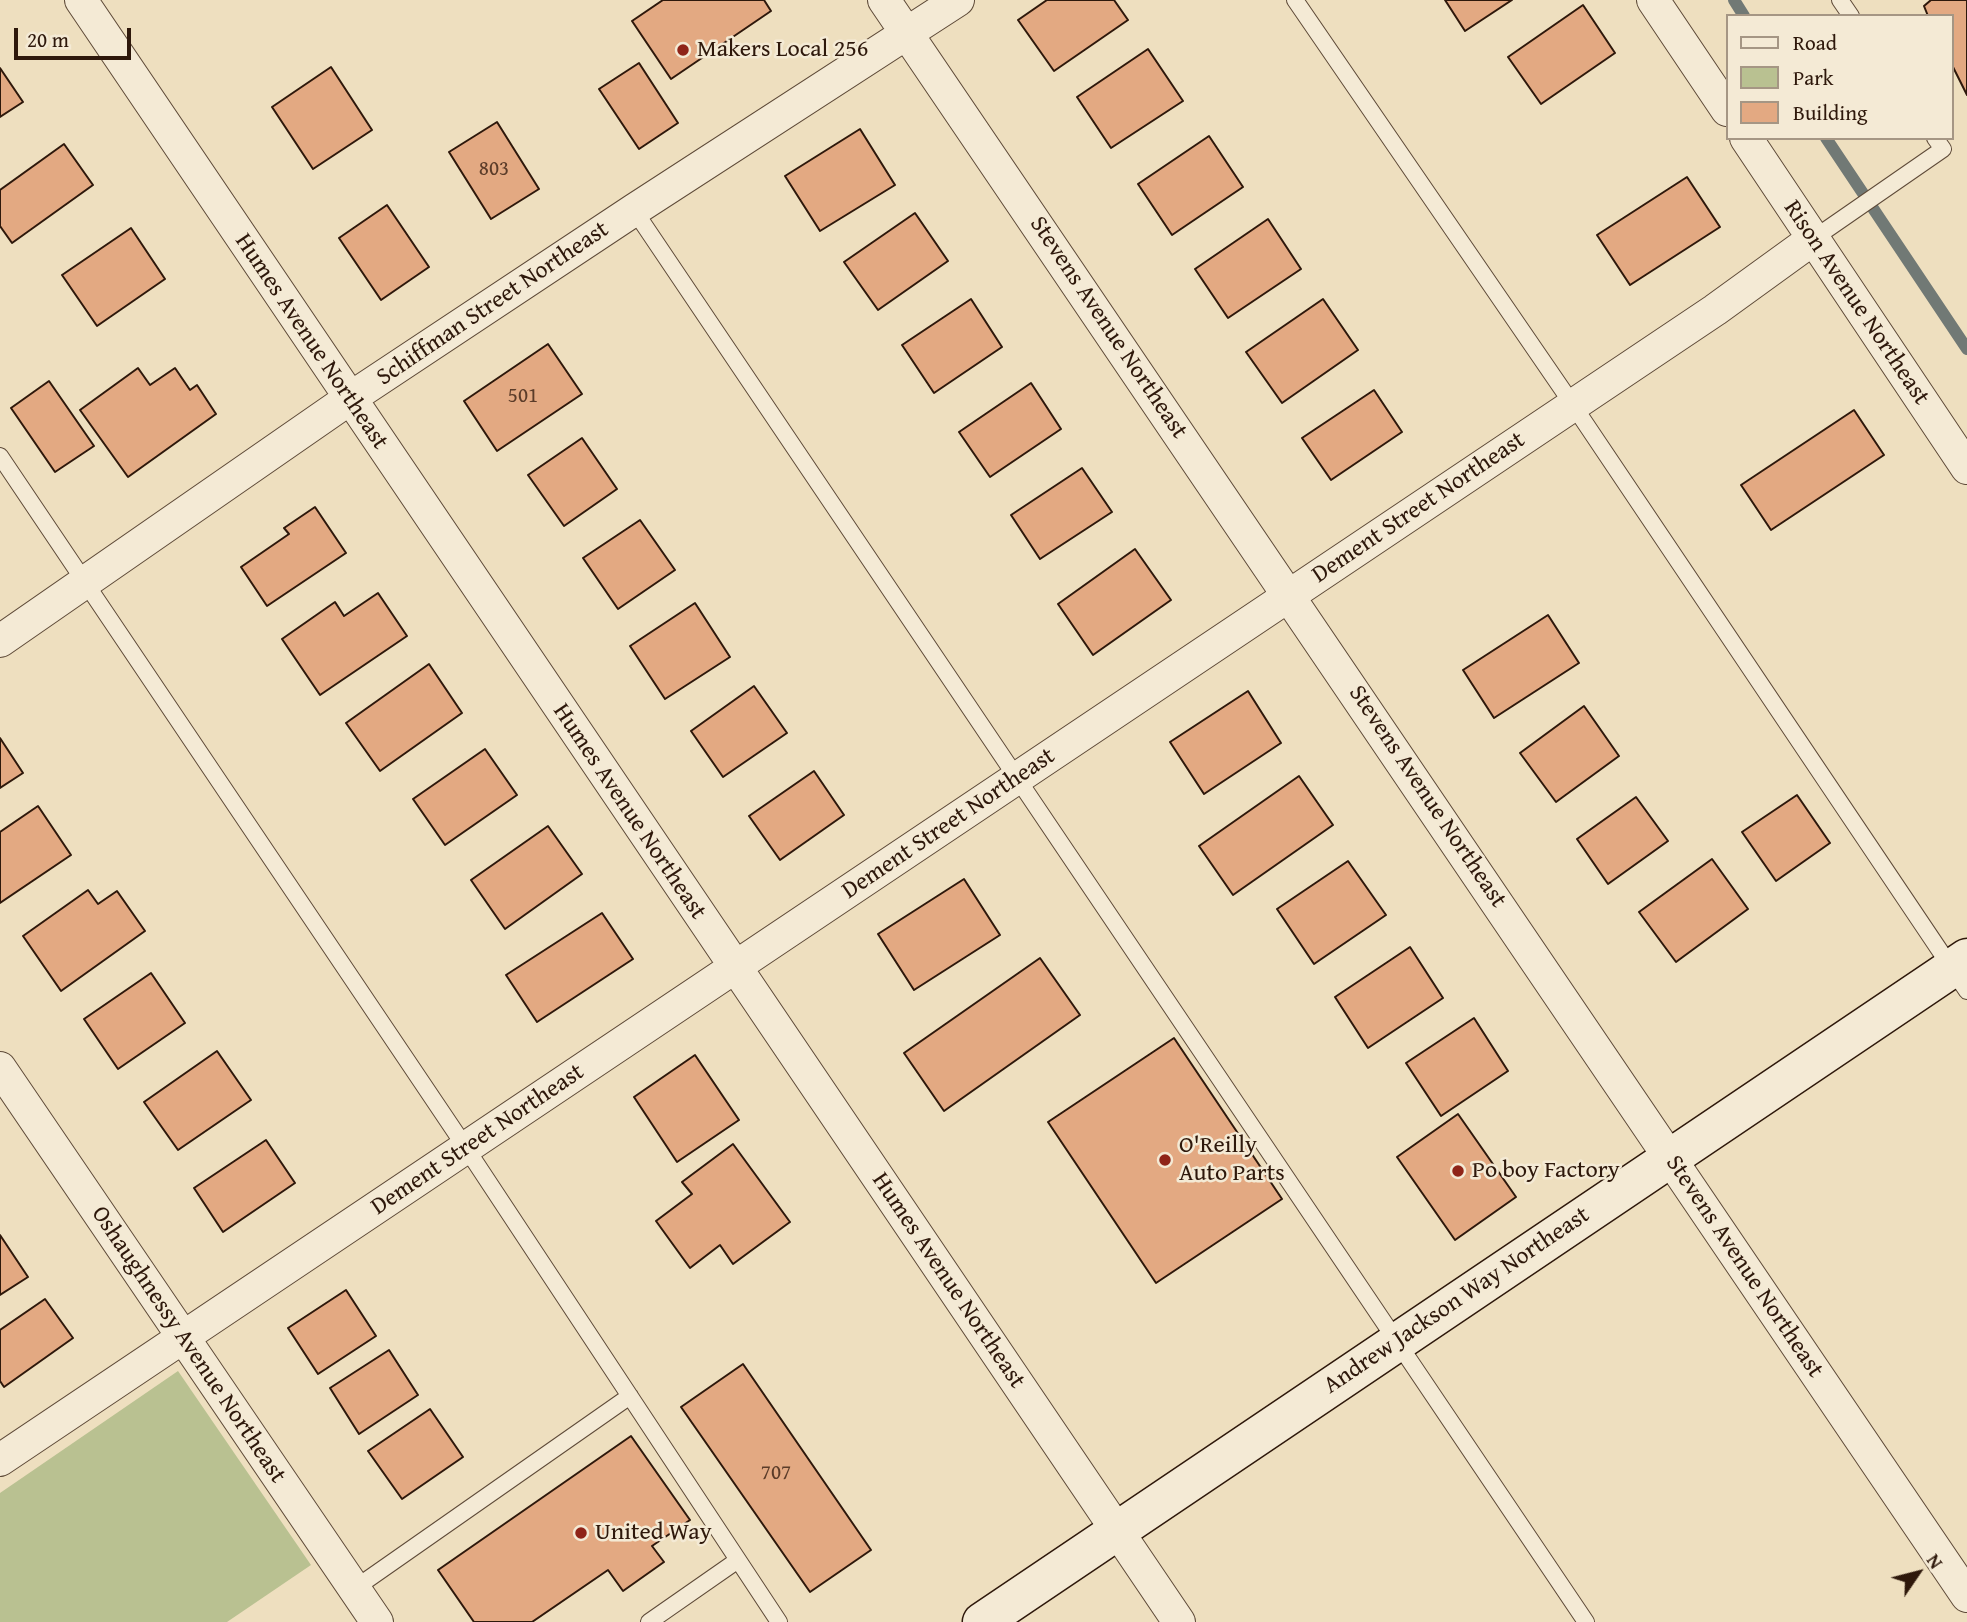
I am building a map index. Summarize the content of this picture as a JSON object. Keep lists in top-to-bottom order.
{
  "streets": {
    "main road": ["Andrew Jackson Way Northeast"],
    "street": [
      "Rison Avenue Northeast",
      "Schiffman Street Northeast",
      "Stevens Avenue Northeast",
      "Humes Avenue Northeast",
      "Dement Street Northeast",
      "Oshaughnessy Avenue Northeast"
    ]
  },
  "crossings": [
    ["Rison Avenue Northeast", "Dement Street Northeast"],
    ["Schiffman Street Northeast", "Stevens Avenue Northeast"],
    ["Schiffman Street Northeast", "Humes Avenue Northeast"],
    ["Stevens Avenue Northeast", "Dement Street Northeast"],
    ["Stevens Avenue Northeast", "Andrew Jackson Way Northeast"],
    ["Humes Avenue Northeast", "Dement Street Northeast"],
    ["Humes Avenue Northeast", "Andrew Jackson Way Northeast"],
    ["Dement Street Northeast", "Oshaughnessy Avenue Northeast"]
  ],
  "places": [
    "Makers Local 256",
    "O'Reilly Auto Parts",
    "Po boy Factory",
    "United Way"
  ],
  "house_numbers": ["803", "501", "707"],
  "legend": ["Road", "Park", "Building"],
  "scale_bar": "20 m",
  "north": "top right"
}
